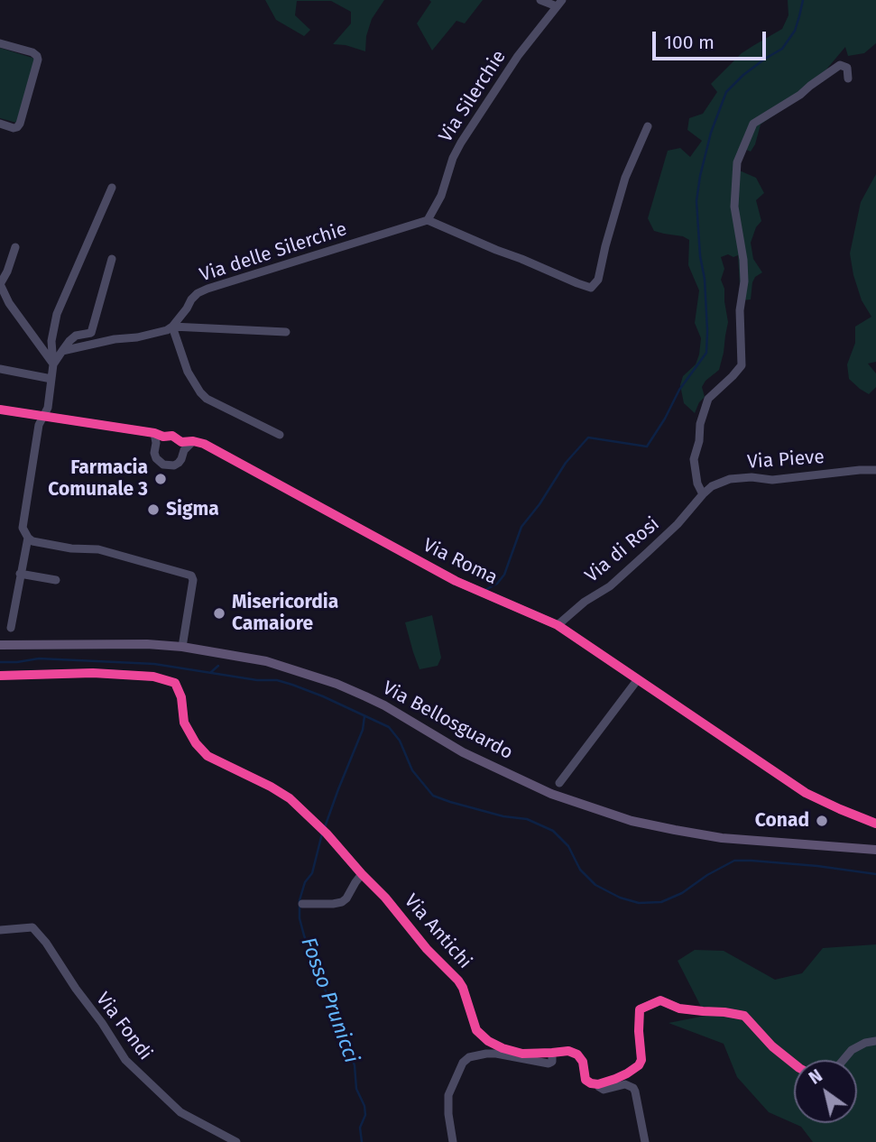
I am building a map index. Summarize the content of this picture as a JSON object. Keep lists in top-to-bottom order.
{
  "streets": {
    "main road": ["Via Bellosguardo"],
    "street": [
      "Via Silerchie",
      "Via delle Silerchie",
      "Via Pieve",
      "Via di Rosi",
      "Via Roma",
      "Via Antichi",
      "Via Fondi"
    ]
  },
  "crossings": [
    ["Via Silerchie", "Via delle Silerchie"],
    ["Via Pieve", "Via di Rosi"],
    ["Via di Rosi", "Via Roma"]
  ],
  "water": ["Fosso Prunicci"],
  "places": [
    "Farmacia Comunale 3",
    "Sigma",
    "Misericordia Camaiore",
    "Conad"
  ],
  "scale_bar": "100 m",
  "north": "top left"
}
